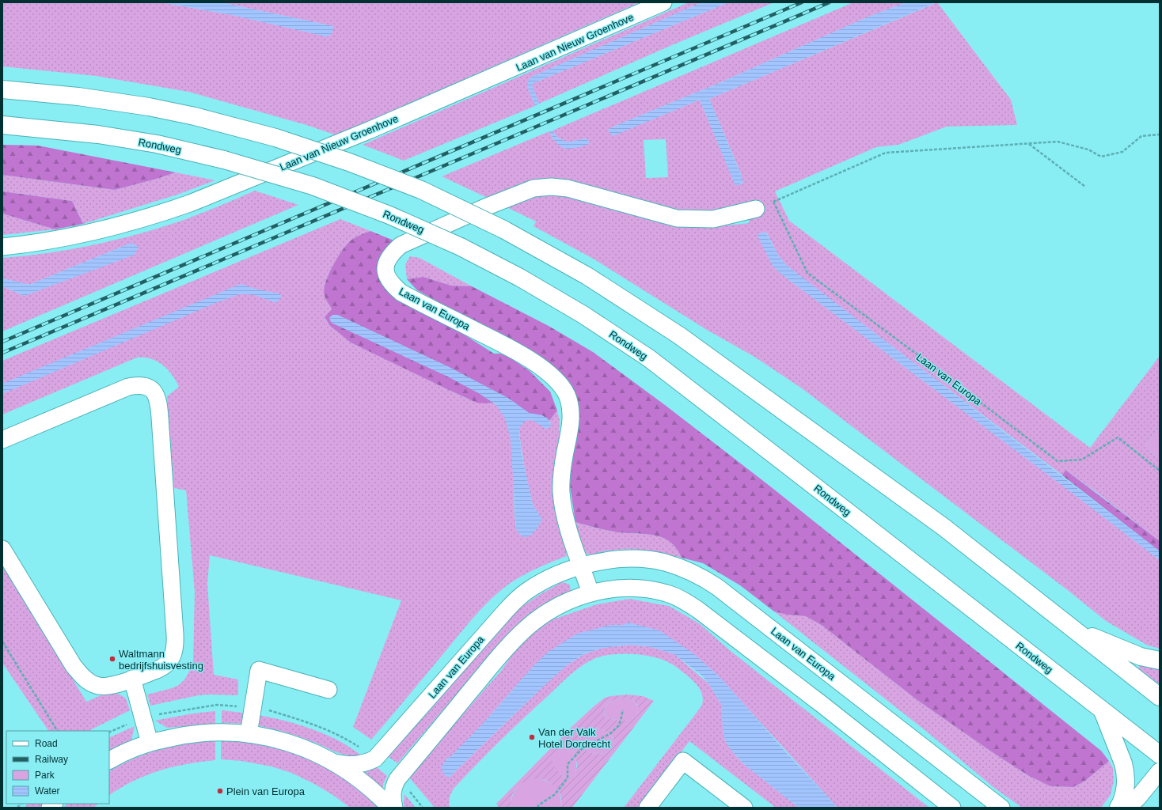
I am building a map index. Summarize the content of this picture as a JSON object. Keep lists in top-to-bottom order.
{
  "streets": {
    "highway": ["Rondweg"],
    "street": ["Laan van Nieuw Groenhove", "Laan van Europa"]
  },
  "places": ["Waltmann bedrijfshuisvesting", "Van der Valk Hotel Dordrecht", "Plein van Europa"],
  "legend": [
    "Road",
    "Railway",
    "Park",
    "Water"
  ]
}
